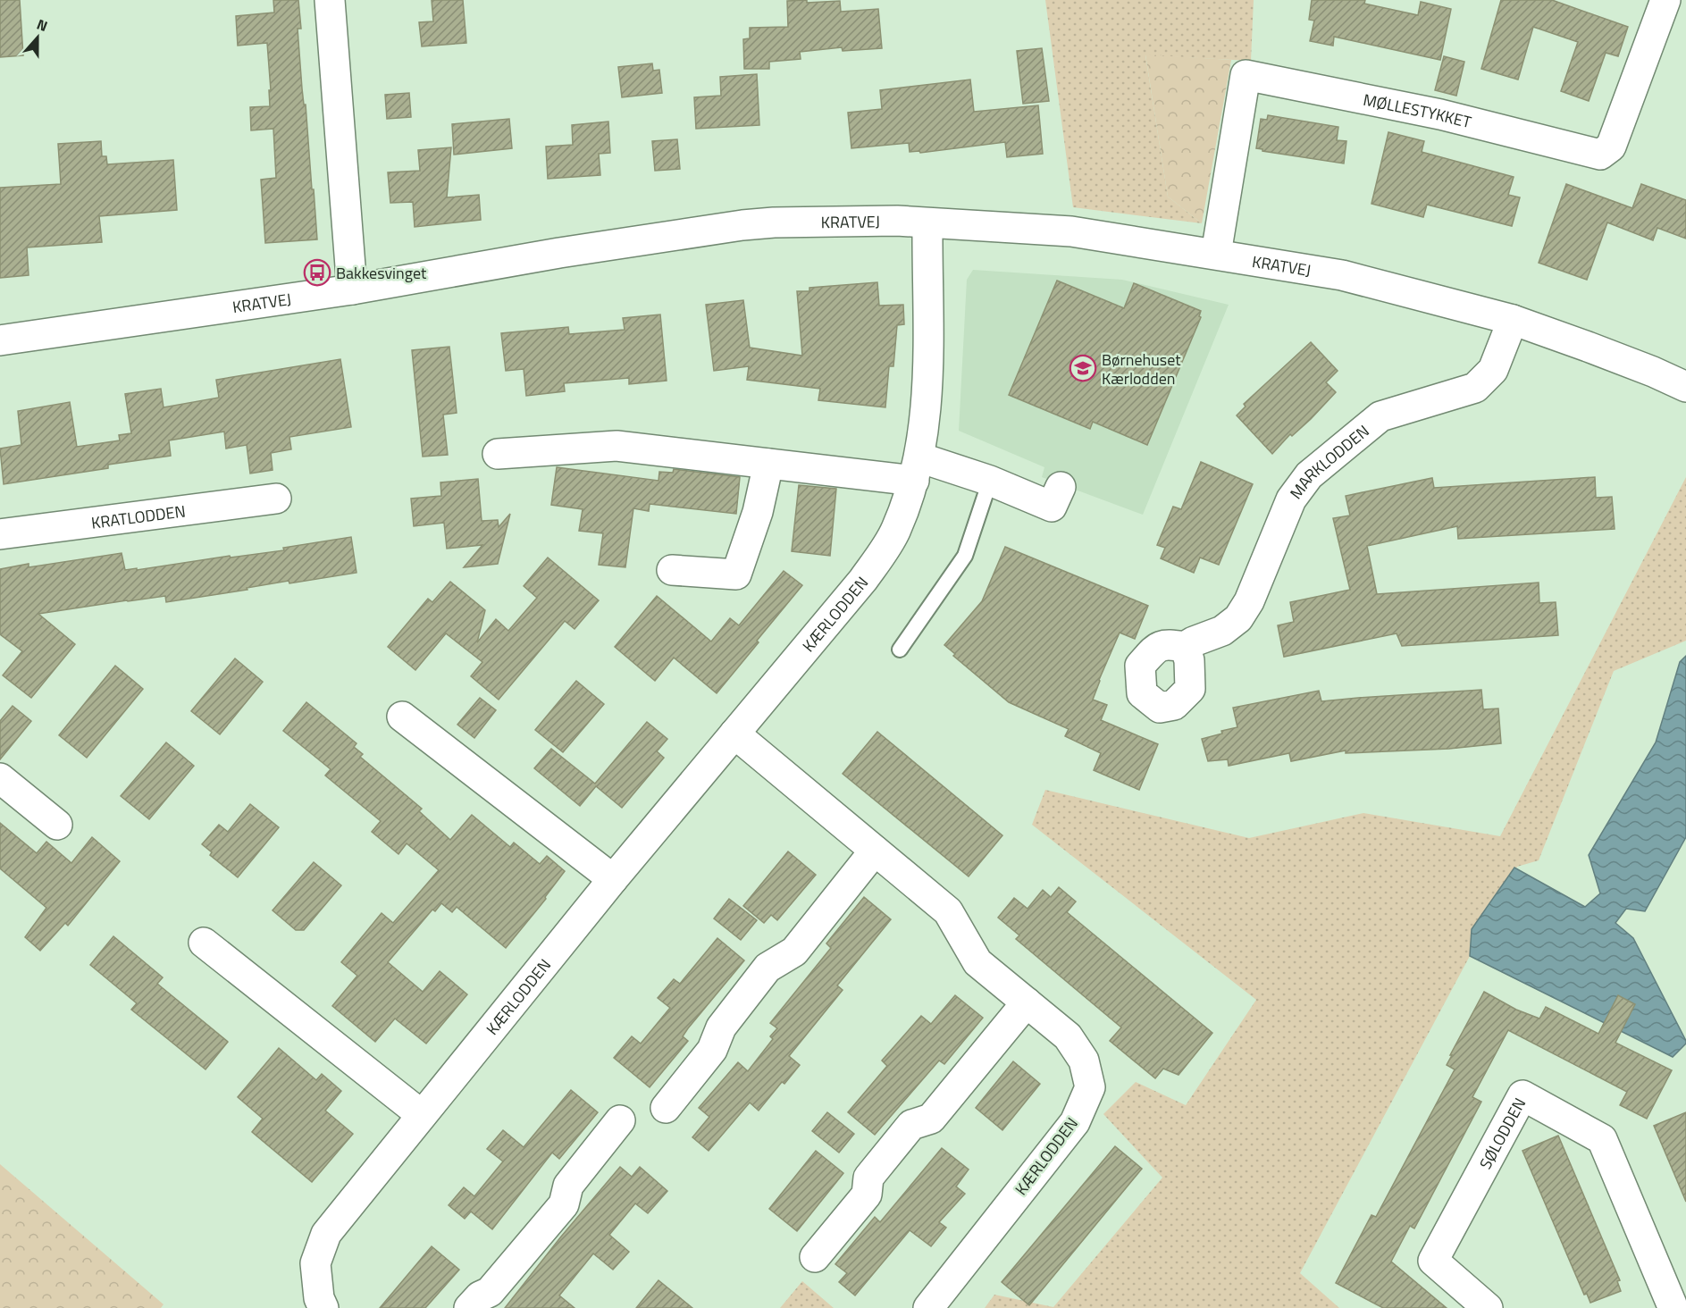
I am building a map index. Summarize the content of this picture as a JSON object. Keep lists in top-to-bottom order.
{
  "streets": {
    "street": [
      "MØLLESTYKKET",
      "KRATVEJ",
      "MARKLODDEN",
      "KRATLODDEN",
      "KÆRLODDEN",
      "SØLODDEN"
    ]
  },
  "crossings": [
    ["MØLLESTYKKET", "KRATVEJ"],
    ["KRATVEJ", "MARKLODDEN"],
    ["KRATVEJ", "KÆRLODDEN"]
  ],
  "places": {
    "bus stop": ["Bakkesvinget"],
    "school or university": ["Børnehuset Kærlodden"]
  },
  "north": "top"
}
